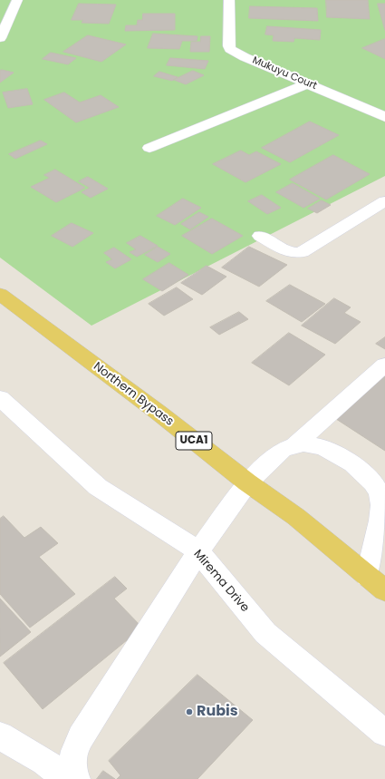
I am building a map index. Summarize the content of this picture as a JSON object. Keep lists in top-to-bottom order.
{
  "streets": {
    "main road": ["Northern Bypass", "UCA1"],
    "street": ["Mukuyu Court", "Mirema Drive"]
  },
  "places": ["Rubis"]
}
